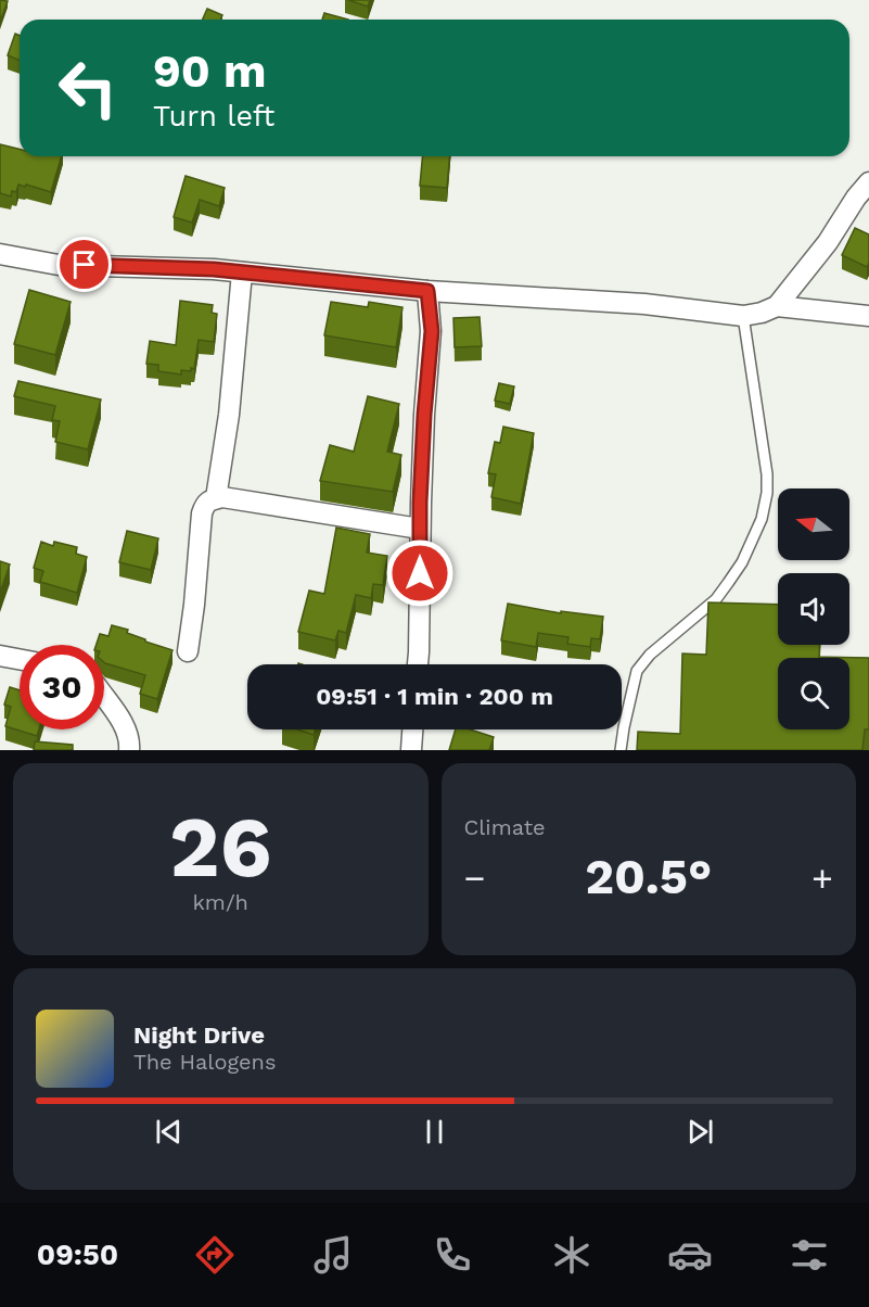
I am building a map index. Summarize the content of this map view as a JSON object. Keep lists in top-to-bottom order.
{
  "north": "left",
  "page": {
    "turn": ["90 m", "Turn left"],
    "limit": "30",
    "trip": "09:51 · 1 min · 200 m",
    "tile": [
      ["26", "km/h"],
      "Climate"
    ],
    "heat": ["−", "20.5°", "+"],
    "song": ["Night Drive", "The Halogens"],
    "tabs": "09:50"
  }
}
